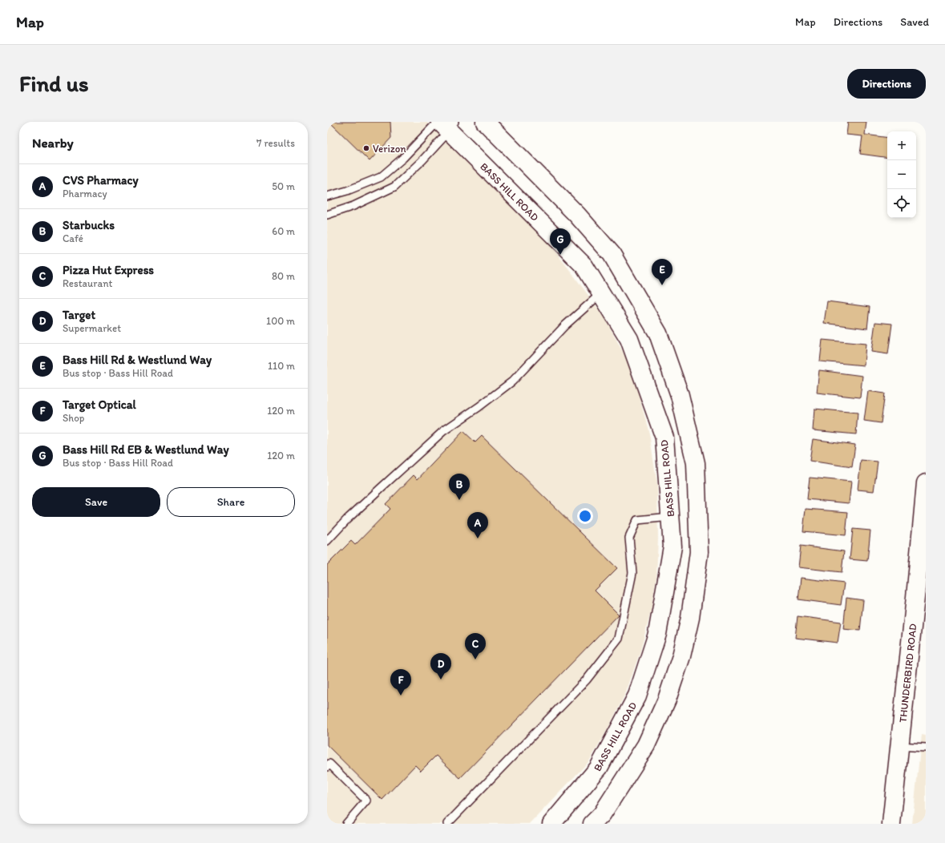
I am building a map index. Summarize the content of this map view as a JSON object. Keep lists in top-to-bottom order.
{
  "streets": {
    "main road": ["BASS HILL ROAD", "THUNDERBIRD ROAD"]
  },
  "places": ["Verizon"],
  "page": {
    "header": "Map",
    "nav": ["Map", "Directions", "Saved"],
    "buttons": [
      "Directions",
      ["Save", "Share"]
    ],
    "title": "Find us",
    "heading": ["Nearby", "7 results"],
    "map_buttons": ["+", "−"],
    "list": [
      {
        "mark": "A",
        "name": "CVS Pharmacy",
        "note": "Pharmacy",
        "value": "50 m"
      },
      {
        "mark": "B",
        "name": "Starbucks",
        "note": "Café",
        "value": "60 m"
      },
      {
        "mark": "C",
        "name": "Pizza Hut Express",
        "note": "Restaurant",
        "value": "80 m"
      },
      {
        "mark": "D",
        "name": "Target",
        "note": "Supermarket",
        "value": "100 m"
      },
      {
        "mark": "E",
        "name": "Bass Hill Rd & Westlund Way",
        "note": "Bus stop · Bass Hill Road",
        "value": "110 m"
      },
      {
        "mark": "F",
        "name": "Target Optical",
        "note": "Shop",
        "value": "120 m"
      },
      {
        "mark": "G",
        "name": "Bass Hill Rd EB & Westlund Way",
        "note": "Bus stop · Bass Hill Road",
        "value": "120 m"
      }
    ],
    "pins": [
      "G",
      "E",
      "B",
      "A",
      "C",
      "D",
      "F"
    ]
  }
}
